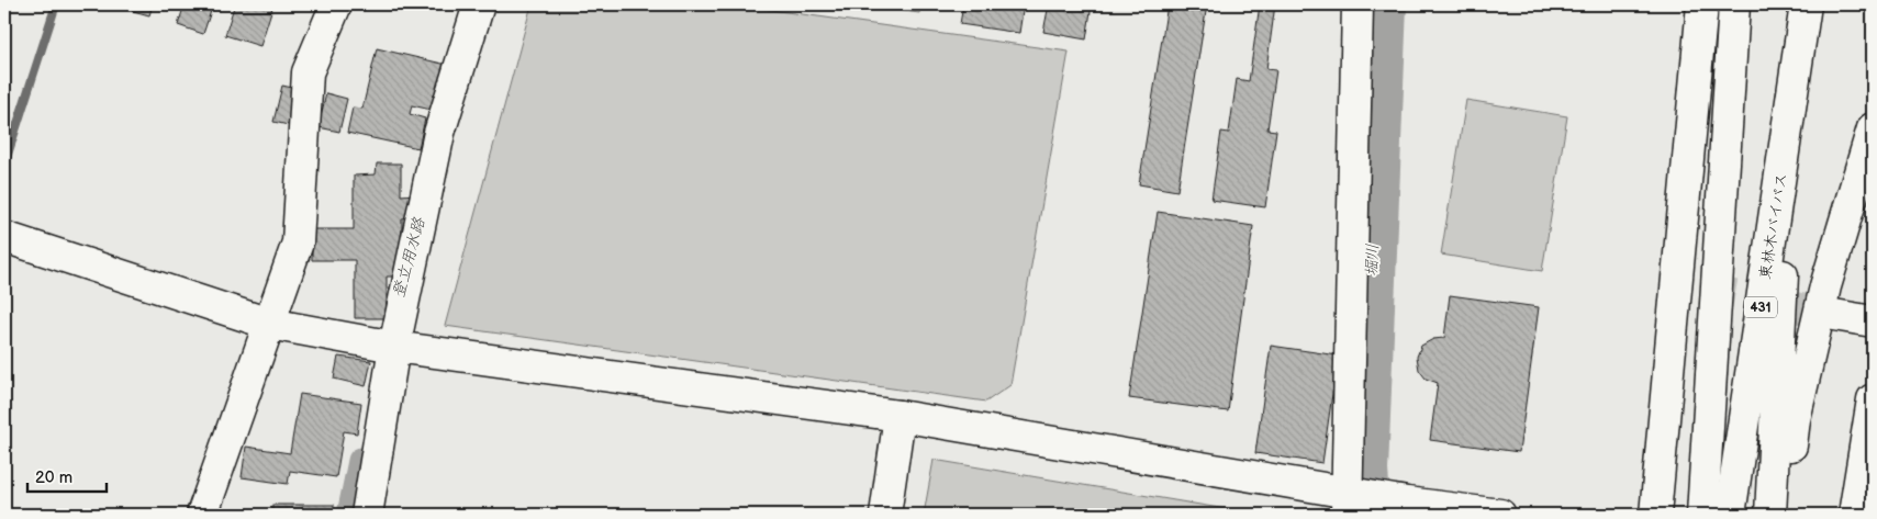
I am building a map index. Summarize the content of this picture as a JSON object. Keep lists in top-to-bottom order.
{
  "streets": {
    "main road": ["東林木バイパス", "431"]
  },
  "water": ["登立用水路", "堀川"],
  "scale_bar": "20 m"
}
